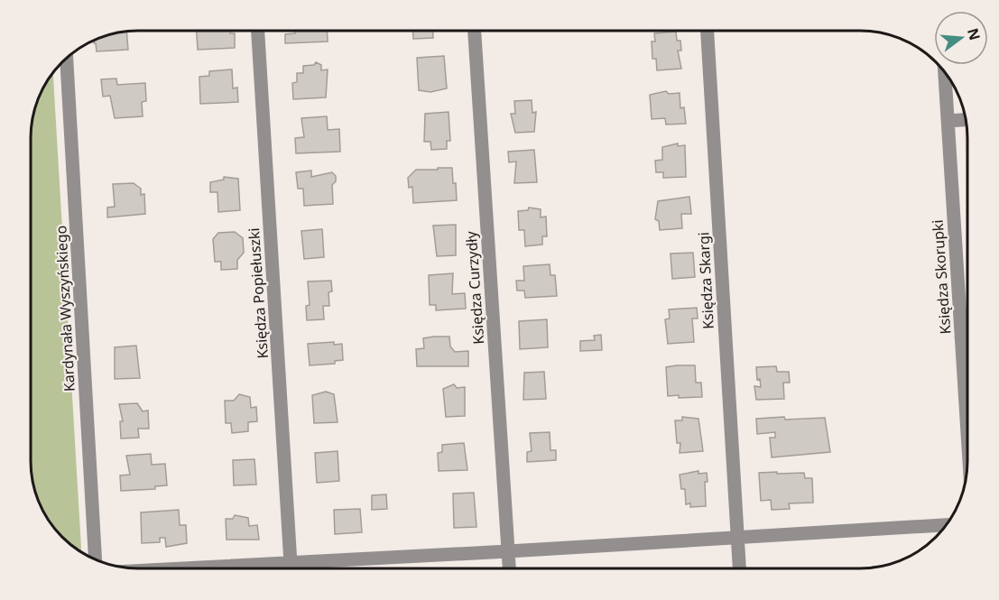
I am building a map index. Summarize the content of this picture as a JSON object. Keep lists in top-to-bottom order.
{
  "streets": {
    "street": [
      "Księdza Skorupki",
      "Księdza Skargi",
      "Księdza Curzydły",
      "Księdza Popiełuszki",
      "Kardynała Wyszyńskiego"
    ]
  },
  "north": "right"
}
